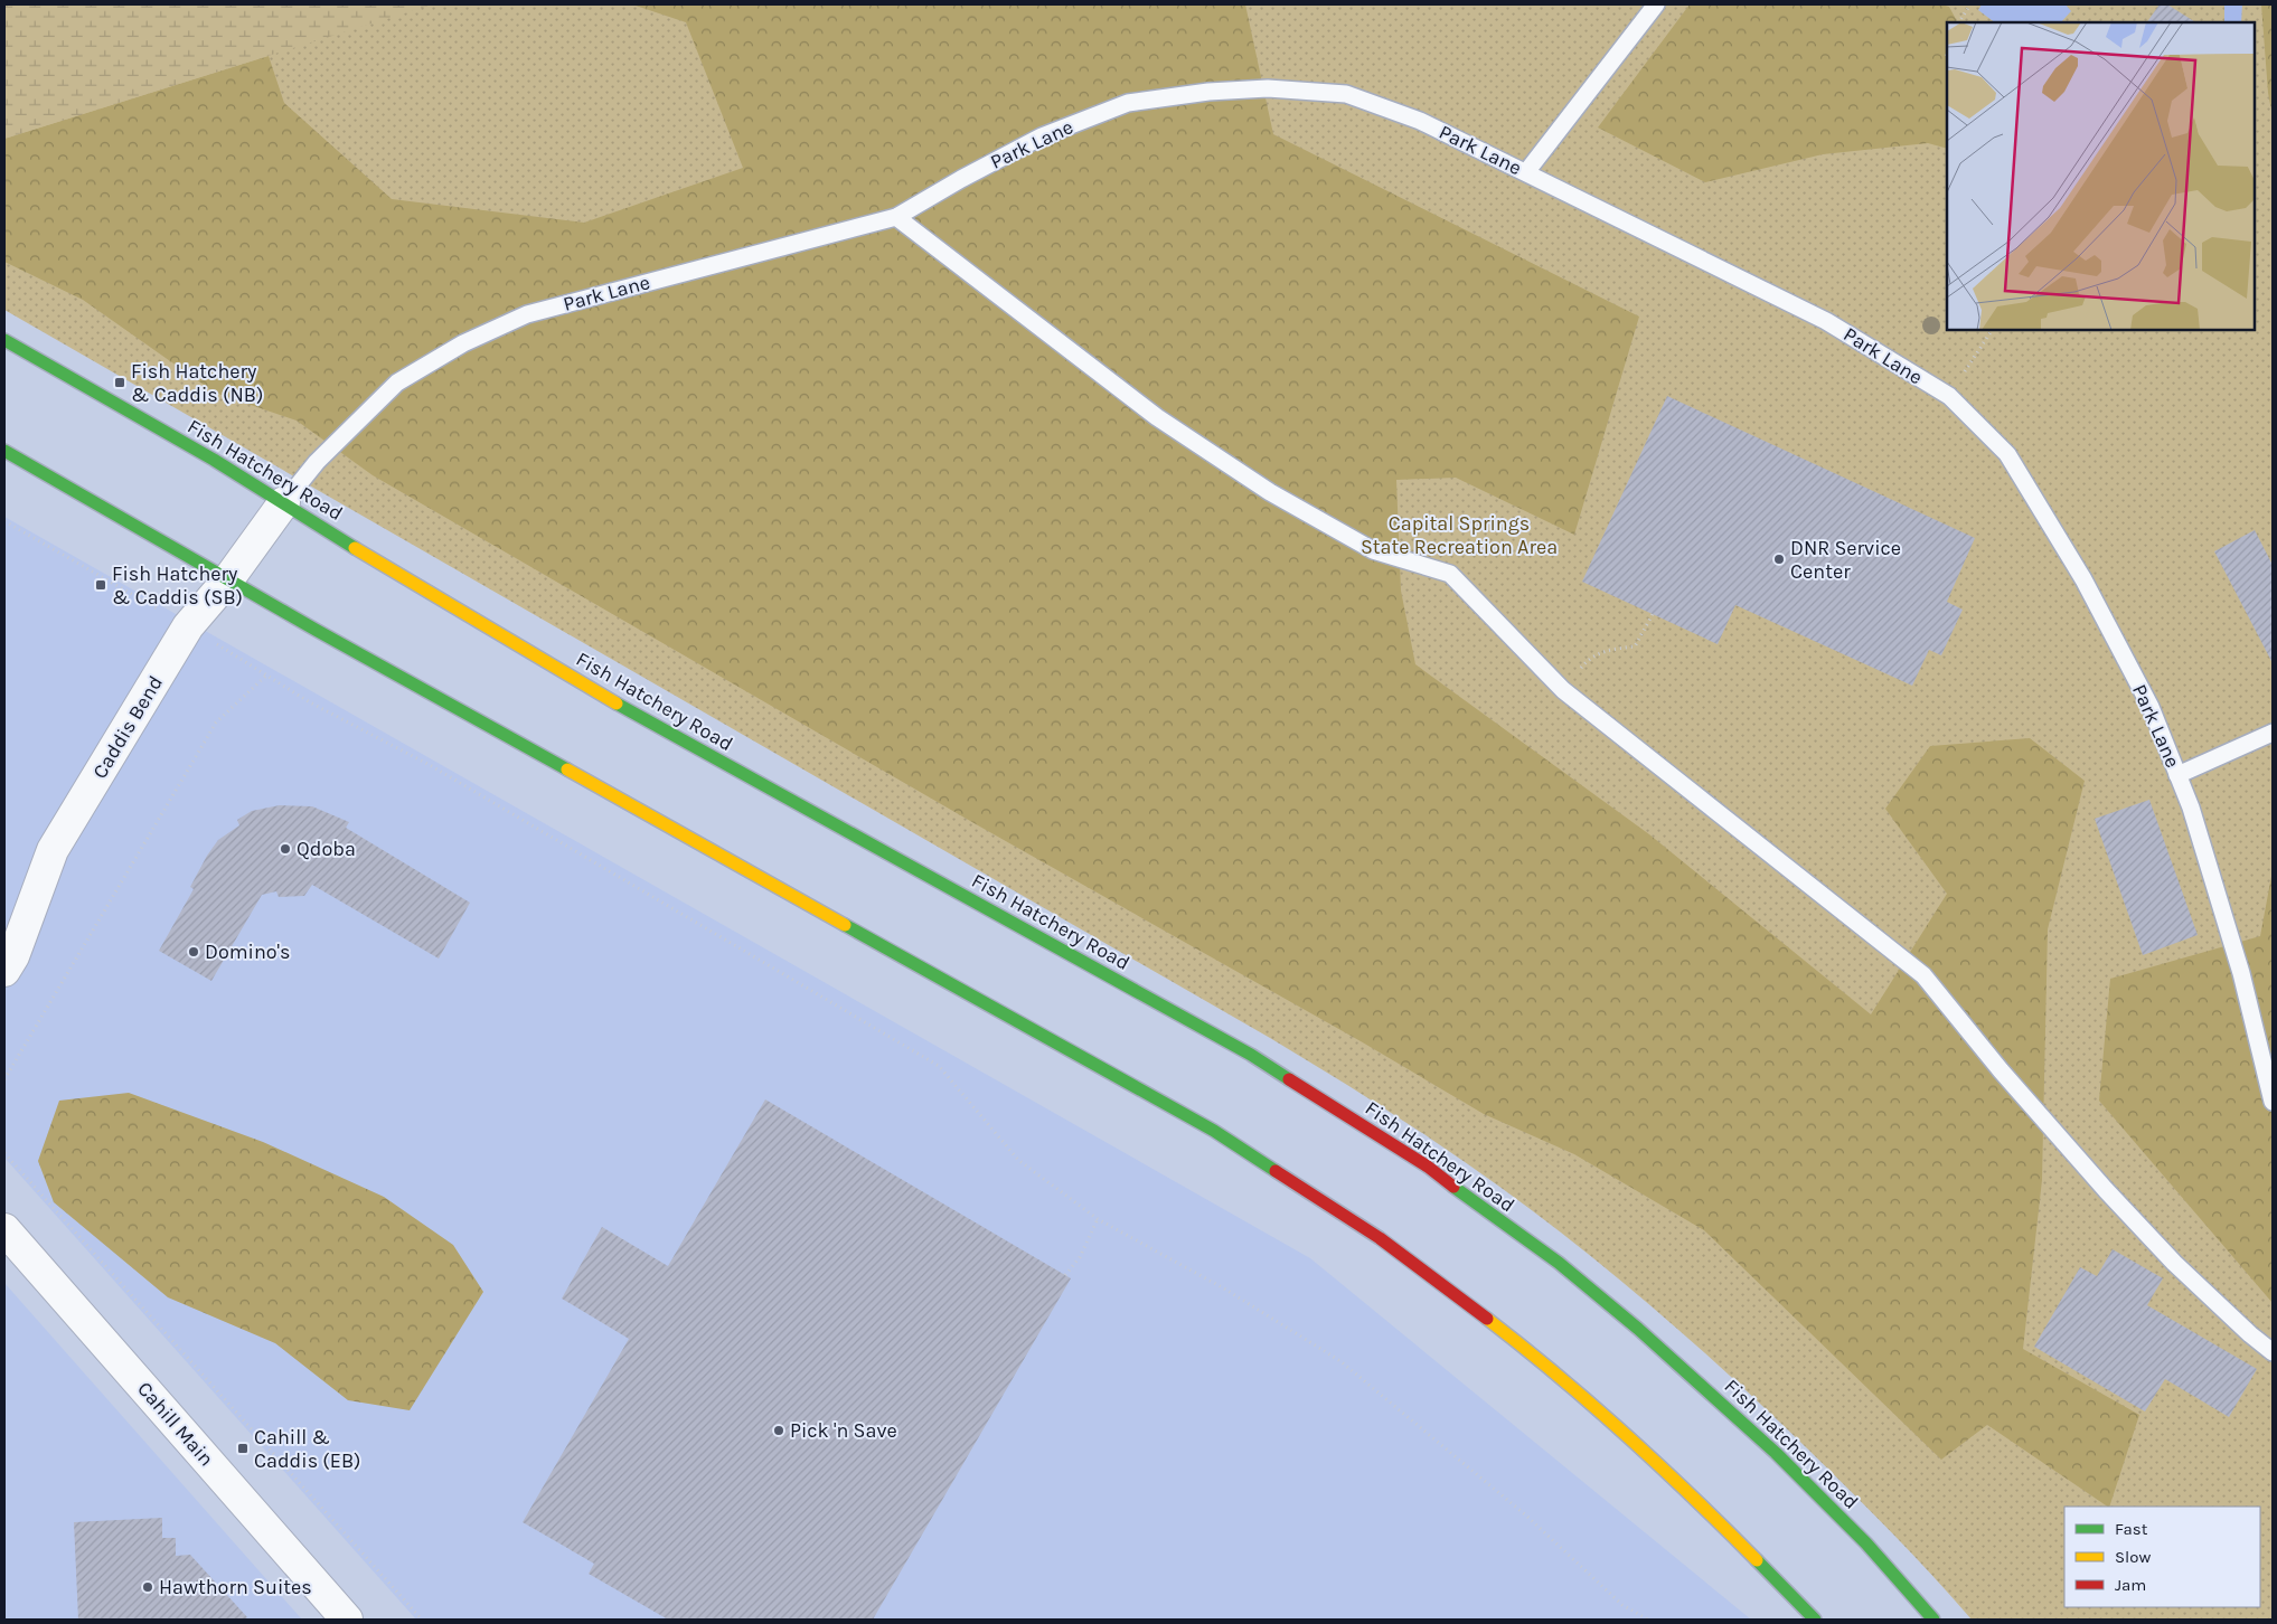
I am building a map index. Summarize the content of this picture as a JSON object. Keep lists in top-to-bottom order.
{
  "streets": {
    "main road": ["Fish Hatchery Road"],
    "street": ["Caddis Bend", "Cahill Main"],
    "lane": ["Park Lane"]
  },
  "crossings": [
    ["Park Lane", "Fish Hatchery Road"],
    ["Park Lane", "Caddis Bend"],
    ["Fish Hatchery Road", "Caddis Bend"]
  ],
  "parks": ["Capital Springs State Recreation Area"],
  "places": {
    "transit": ["Fish Hatchery & Caddis (NB)", "Fish Hatchery & Caddis (SB)", "Cahill & Caddis (EB)"],
    "other": [
      "DNR Service Center",
      "Qdoba",
      "Domino's",
      "Pick 'n Save",
      "Hawthorn Suites"
    ]
  },
  "legend": ["Fast", "Slow", "Jam"]
}
